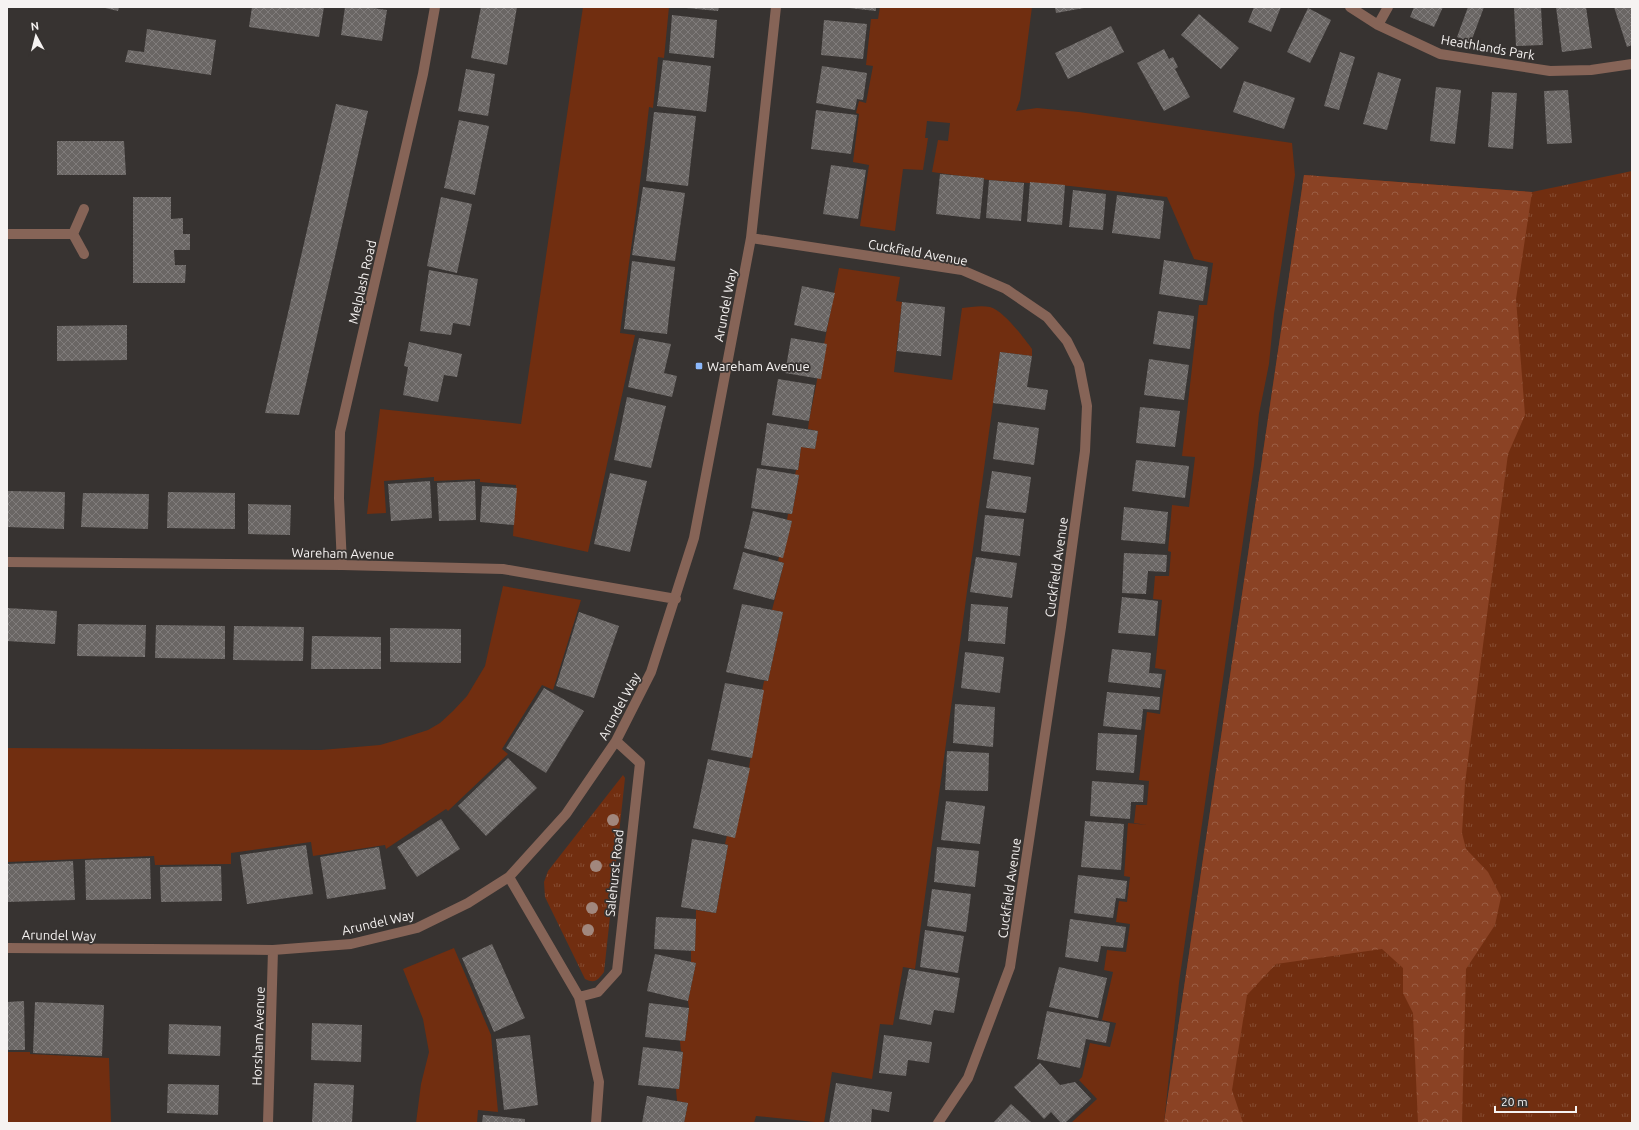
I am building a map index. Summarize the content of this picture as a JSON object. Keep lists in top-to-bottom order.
{
  "streets": {
    "street": [
      "Heathlands Park",
      "Cuckfield Avenue",
      "Melplash Road",
      "Arundel Way",
      "Wareham Avenue",
      "Salehurst Road",
      "Horsham Avenue"
    ]
  },
  "crossings": [
    ["Cuckfield Avenue", "Arundel Way"],
    ["Melplash Road", "Wareham Avenue"],
    ["Arundel Way", "Wareham Avenue"],
    ["Arundel Way", "Salehurst Road"],
    ["Arundel Way", "Horsham Avenue"]
  ],
  "places": {
    "transit": ["Wareham Avenue"]
  },
  "scale_bar": "20 m",
  "north": "top"
}
